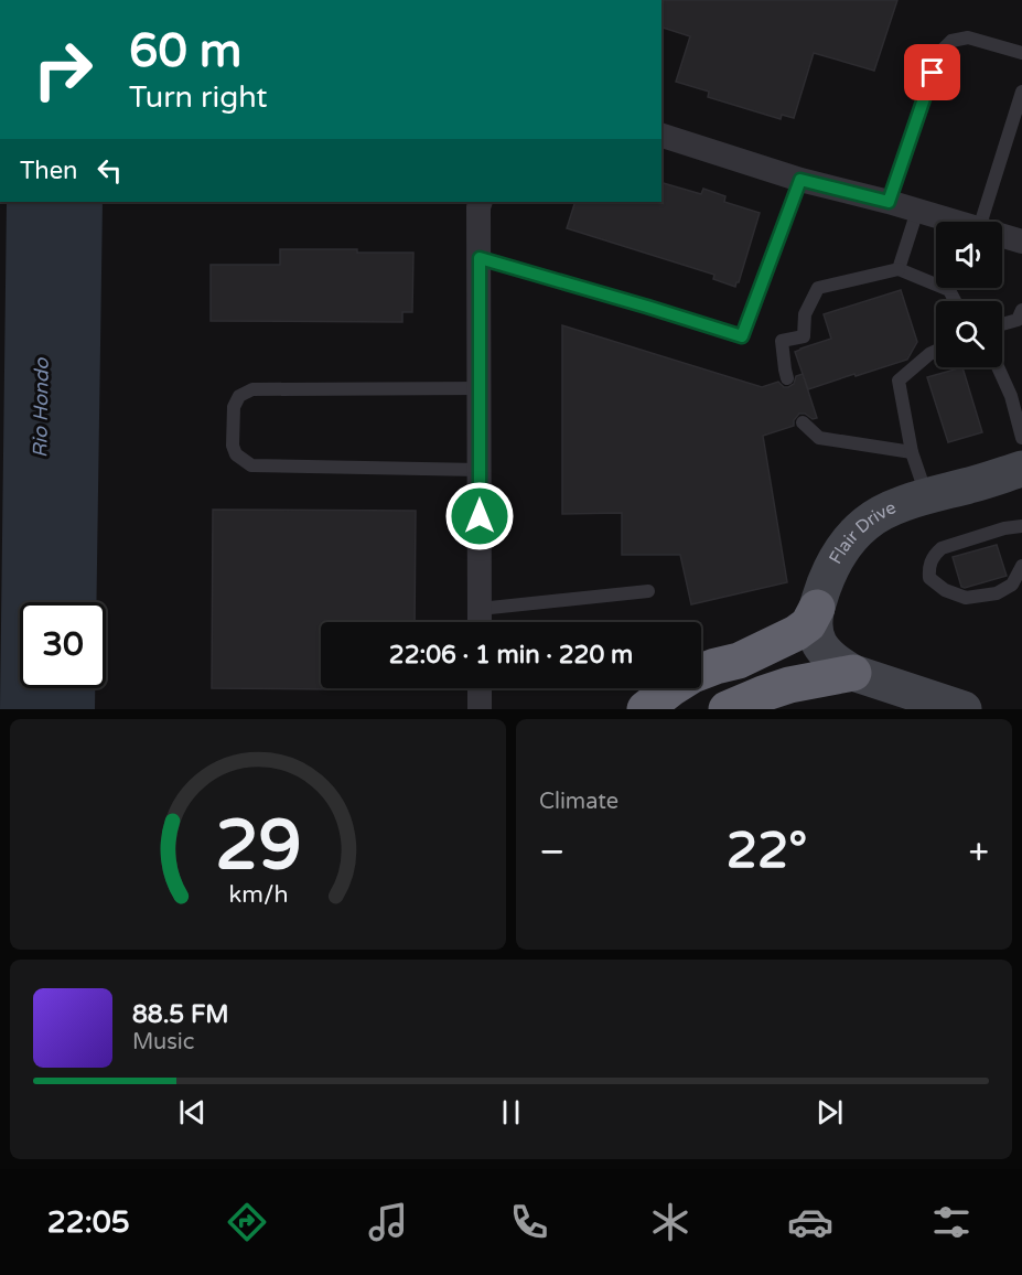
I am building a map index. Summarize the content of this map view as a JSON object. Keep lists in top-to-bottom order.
{
  "streets": {
    "street": ["Flair Drive"]
  },
  "water": ["Rio Hondo"],
  "page": {
    "turn": ["60 m", "Turn right"],
    "then": "Then",
    "limit": "30",
    "trip": "22:06 · 1 min · 220 m",
    "tile": "Climate",
    "heat": ["−", "22°", "+"],
    "song": ["88.5 FM", "Music"],
    "tabs": "22:05",
    "gauge": ["29", "km/h"]
  }
}
